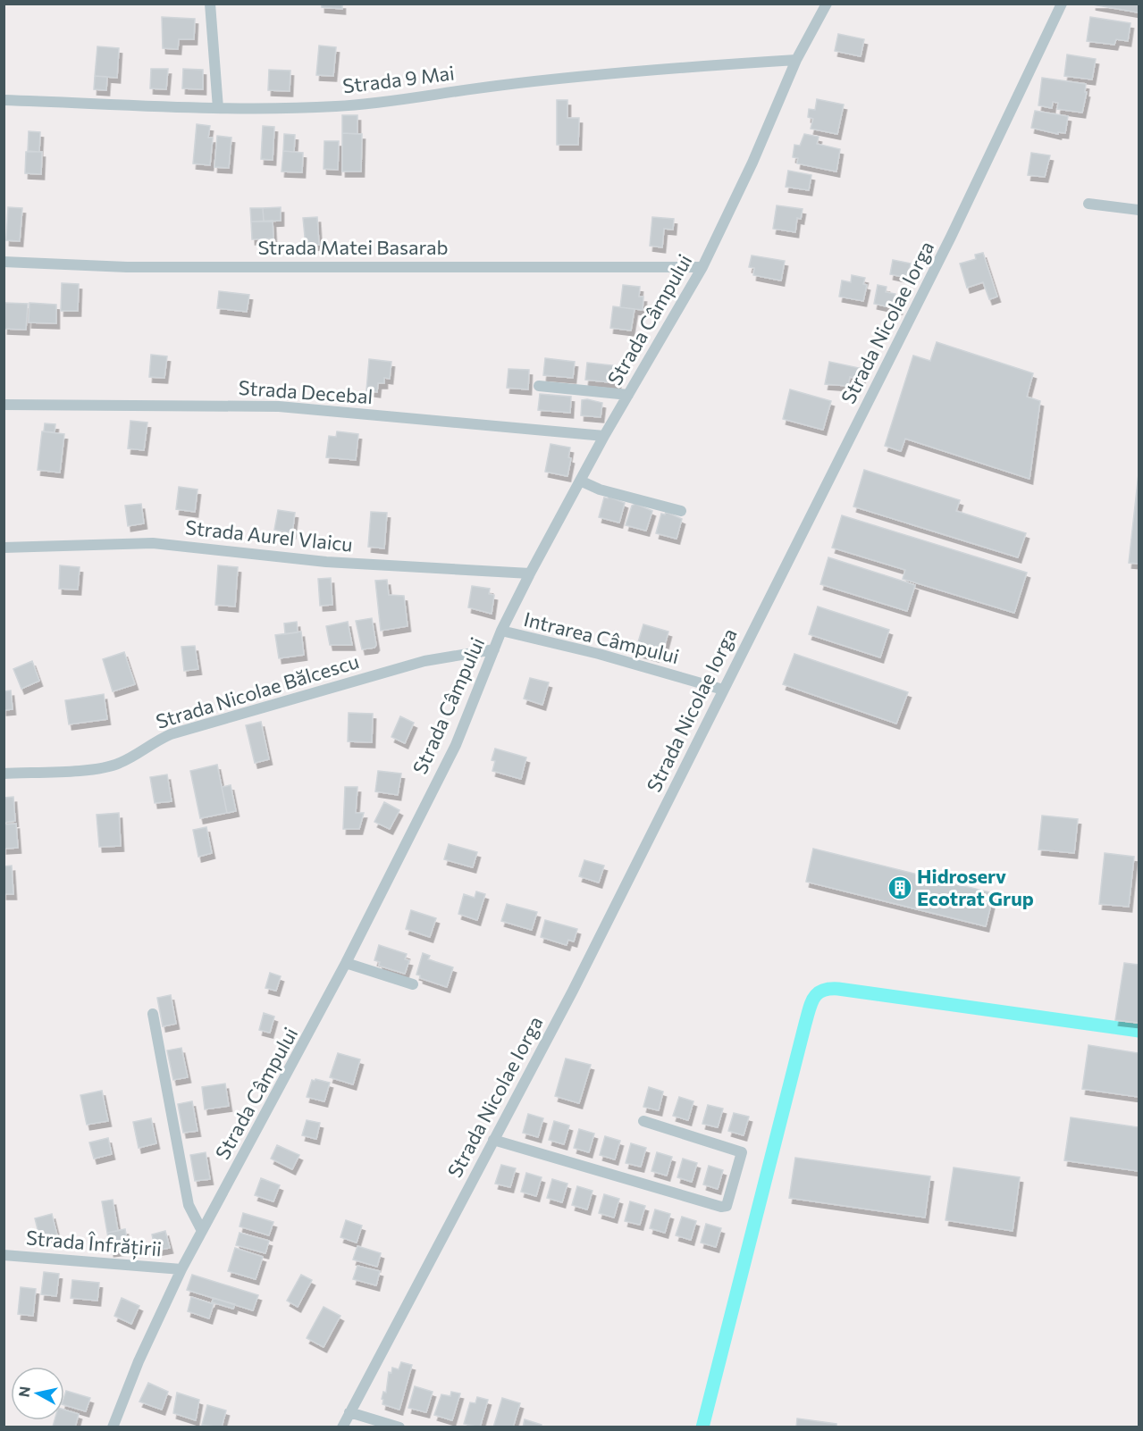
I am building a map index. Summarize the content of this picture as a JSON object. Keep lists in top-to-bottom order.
{
  "streets": {
    "street": [
      "Strada 9 Mai",
      "Strada Matei Basarab",
      "Strada Câmpului",
      "Strada Nicolae Iorga",
      "Strada Decebal",
      "Strada Aurel Vlaicu",
      "Intrarea Câmpului",
      "Strada Nicolae Bălcescu",
      "Strada Înfrățirii"
    ]
  },
  "crossings": [
    ["Strada 9 Mai", "Strada Câmpului"],
    ["Strada Matei Basarab", "Strada Câmpului"],
    ["Strada Câmpului", "Strada Decebal"],
    ["Strada Câmpului", "Strada Aurel Vlaicu"],
    ["Strada Câmpului", "Intrarea Câmpului"],
    ["Strada Câmpului", "Strada Nicolae Bălcescu"],
    ["Strada Câmpului", "Strada Înfrățirii"],
    ["Strada Nicolae Iorga", "Intrarea Câmpului"]
  ],
  "places": {
    "building": ["Hidroserv Ecotrat Grup"]
  },
  "north": "left"
}
